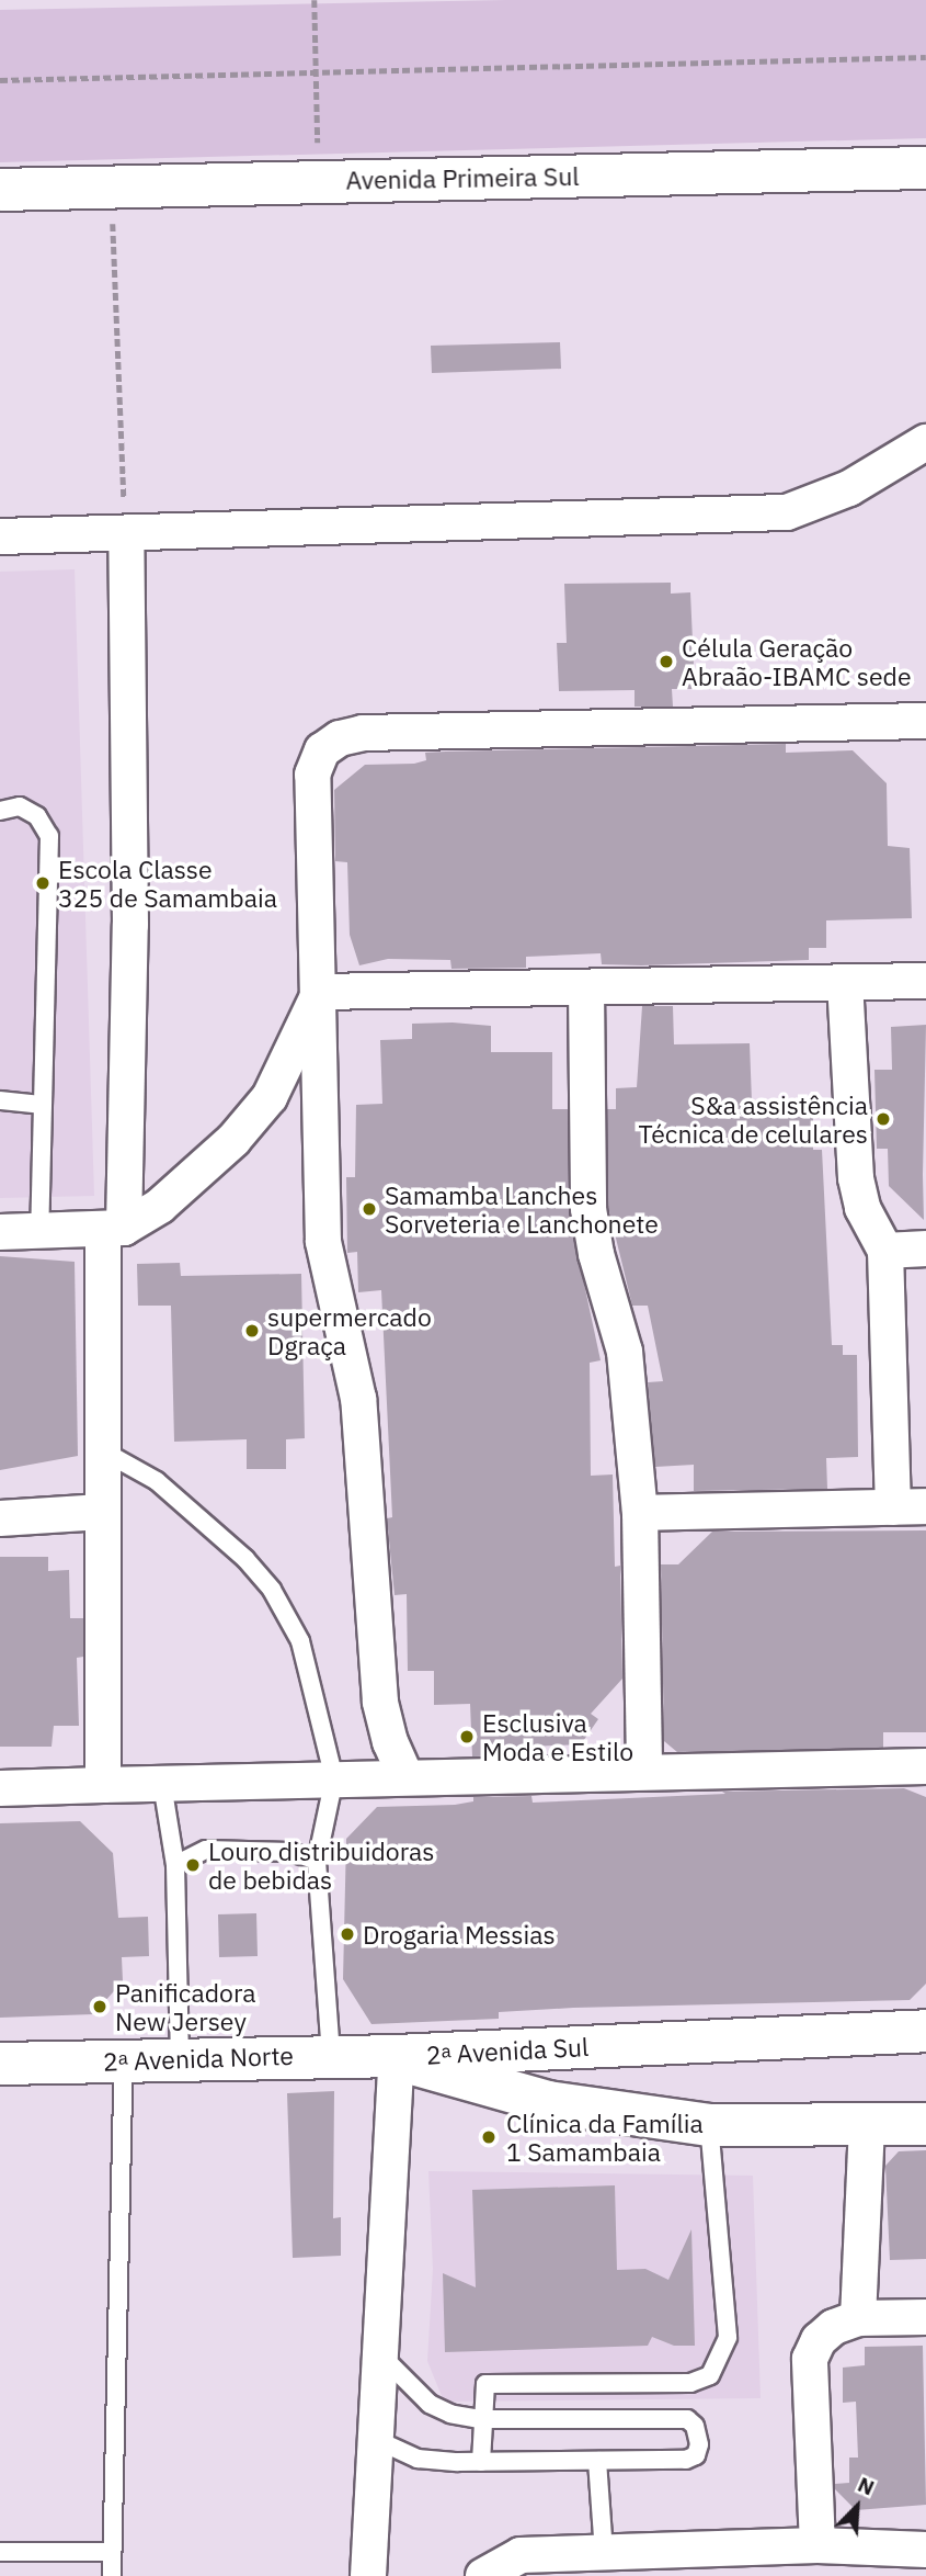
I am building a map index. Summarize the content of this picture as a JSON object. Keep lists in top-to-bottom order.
{
  "streets": {
    "street": ["Avenida Primeira Sul", "2ᵃ Avenida Sul", "2ᵃ Avenida Norte"]
  },
  "crossings": [
    ["2ᵃ Avenida Sul", "2ᵃ Avenida Norte"]
  ],
  "places": [
    "Célula Geração Abraão-IBAMC sede",
    "Escola Classe 325 de Samambaia",
    "S&a assistência Técnica de celulares",
    "Samamba Lanches Sorveteria e Lanchonete",
    "supermercado Dgraça",
    "Esclusiva Moda e Estilo",
    "Louro distribuidoras de bebidas",
    "Drogaria Messias",
    "Panificadora New Jersey",
    "Clínica da Família 1 Samambaia"
  ],
  "north": "top right"
}
